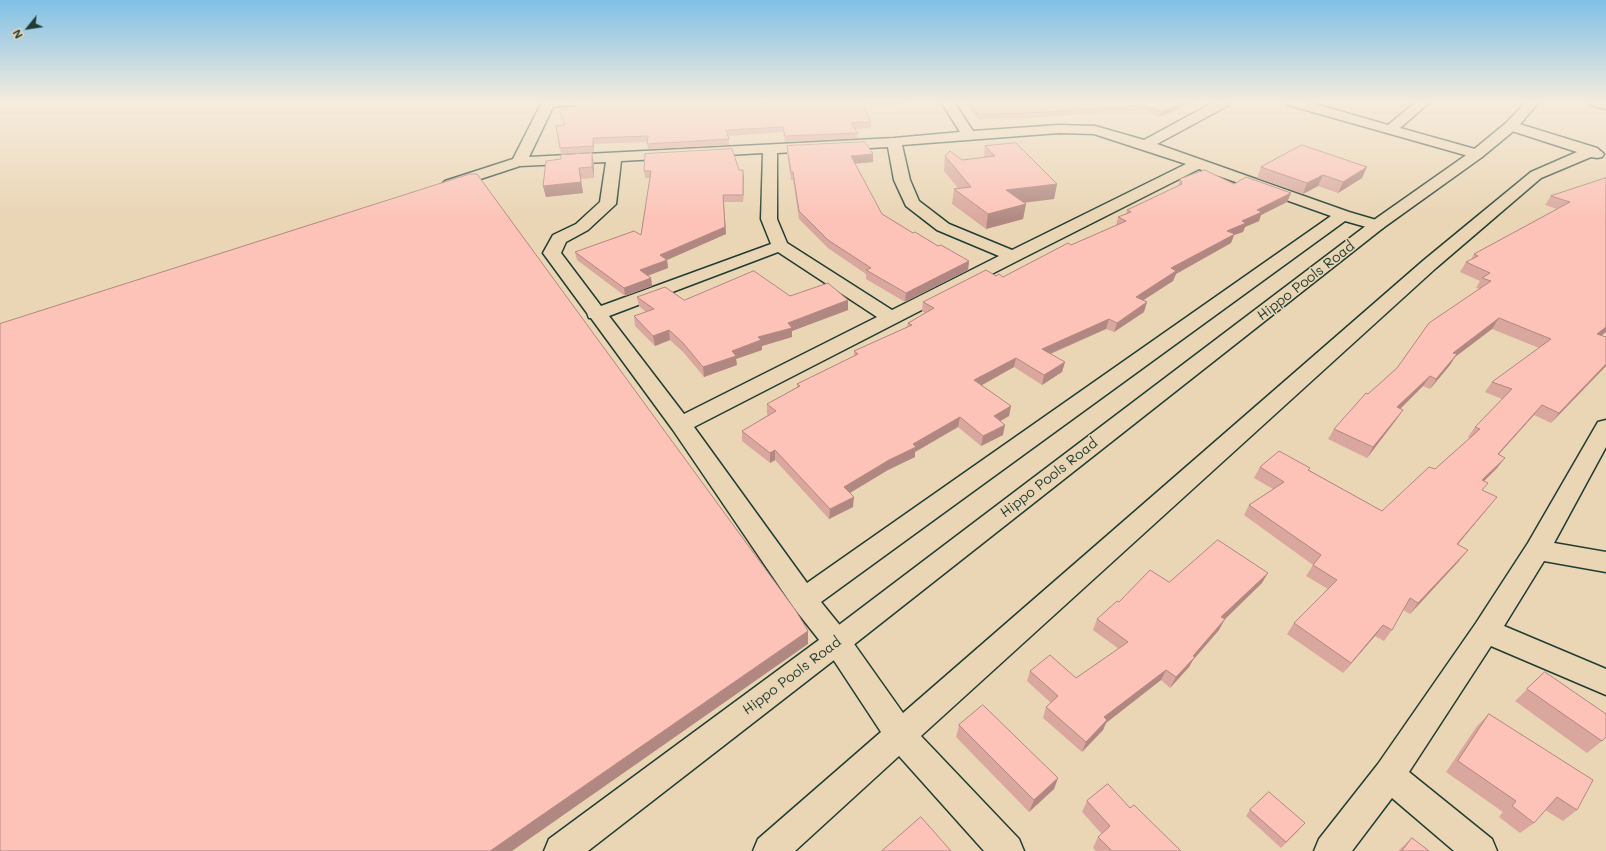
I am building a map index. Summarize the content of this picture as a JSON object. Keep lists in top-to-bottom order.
{
  "streets": {
    "street": ["Hippo Pools Road"]
  },
  "north": "bottom left"
}
